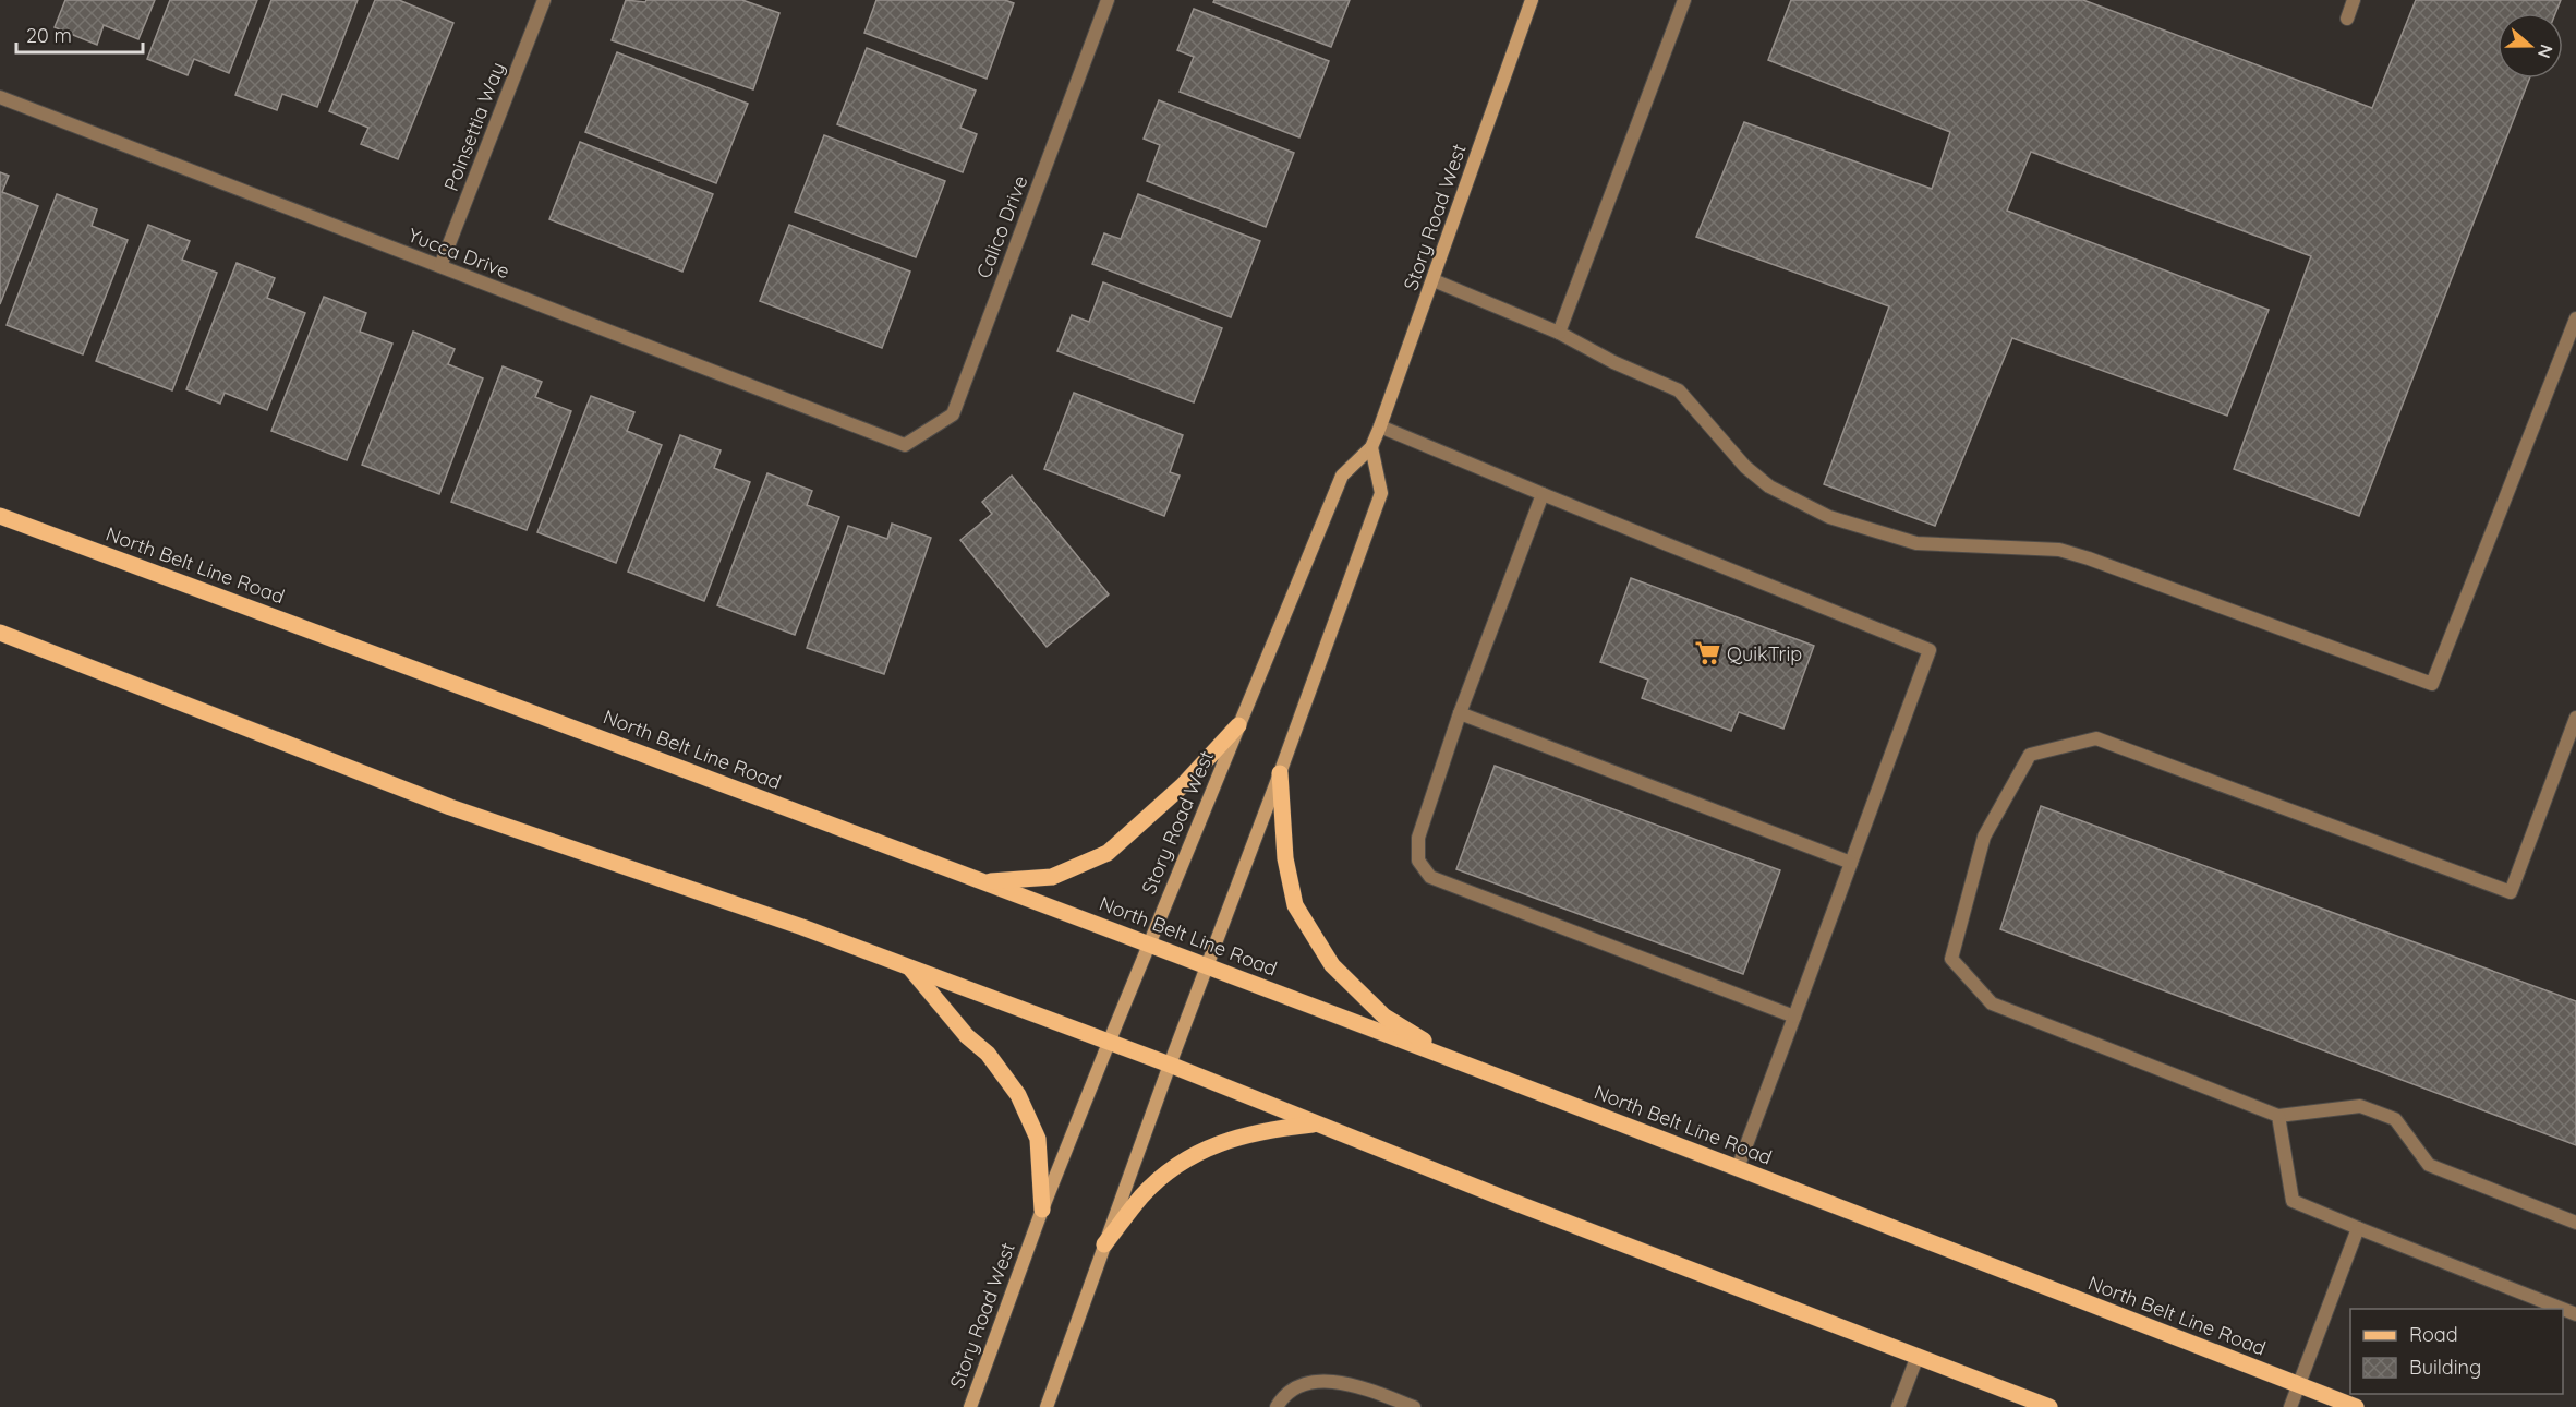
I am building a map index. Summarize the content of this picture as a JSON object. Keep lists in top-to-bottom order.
{
  "streets": {
    "main road": ["North Belt Line Road"],
    "street": [
      "Poinsettia Way",
      "Story Road West",
      "Calico Drive",
      "Yucca Drive"
    ]
  },
  "crossings": [
    ["Poinsettia Way", "Yucca Drive"],
    ["Story Road West", "North Belt Line Road"],
    ["Calico Drive", "Yucca Drive"]
  ],
  "places": {
    "supermarket": ["QuikTrip"]
  },
  "legend": ["Road", "Building"],
  "scale_bar": "20 m",
  "north": "right"
}
